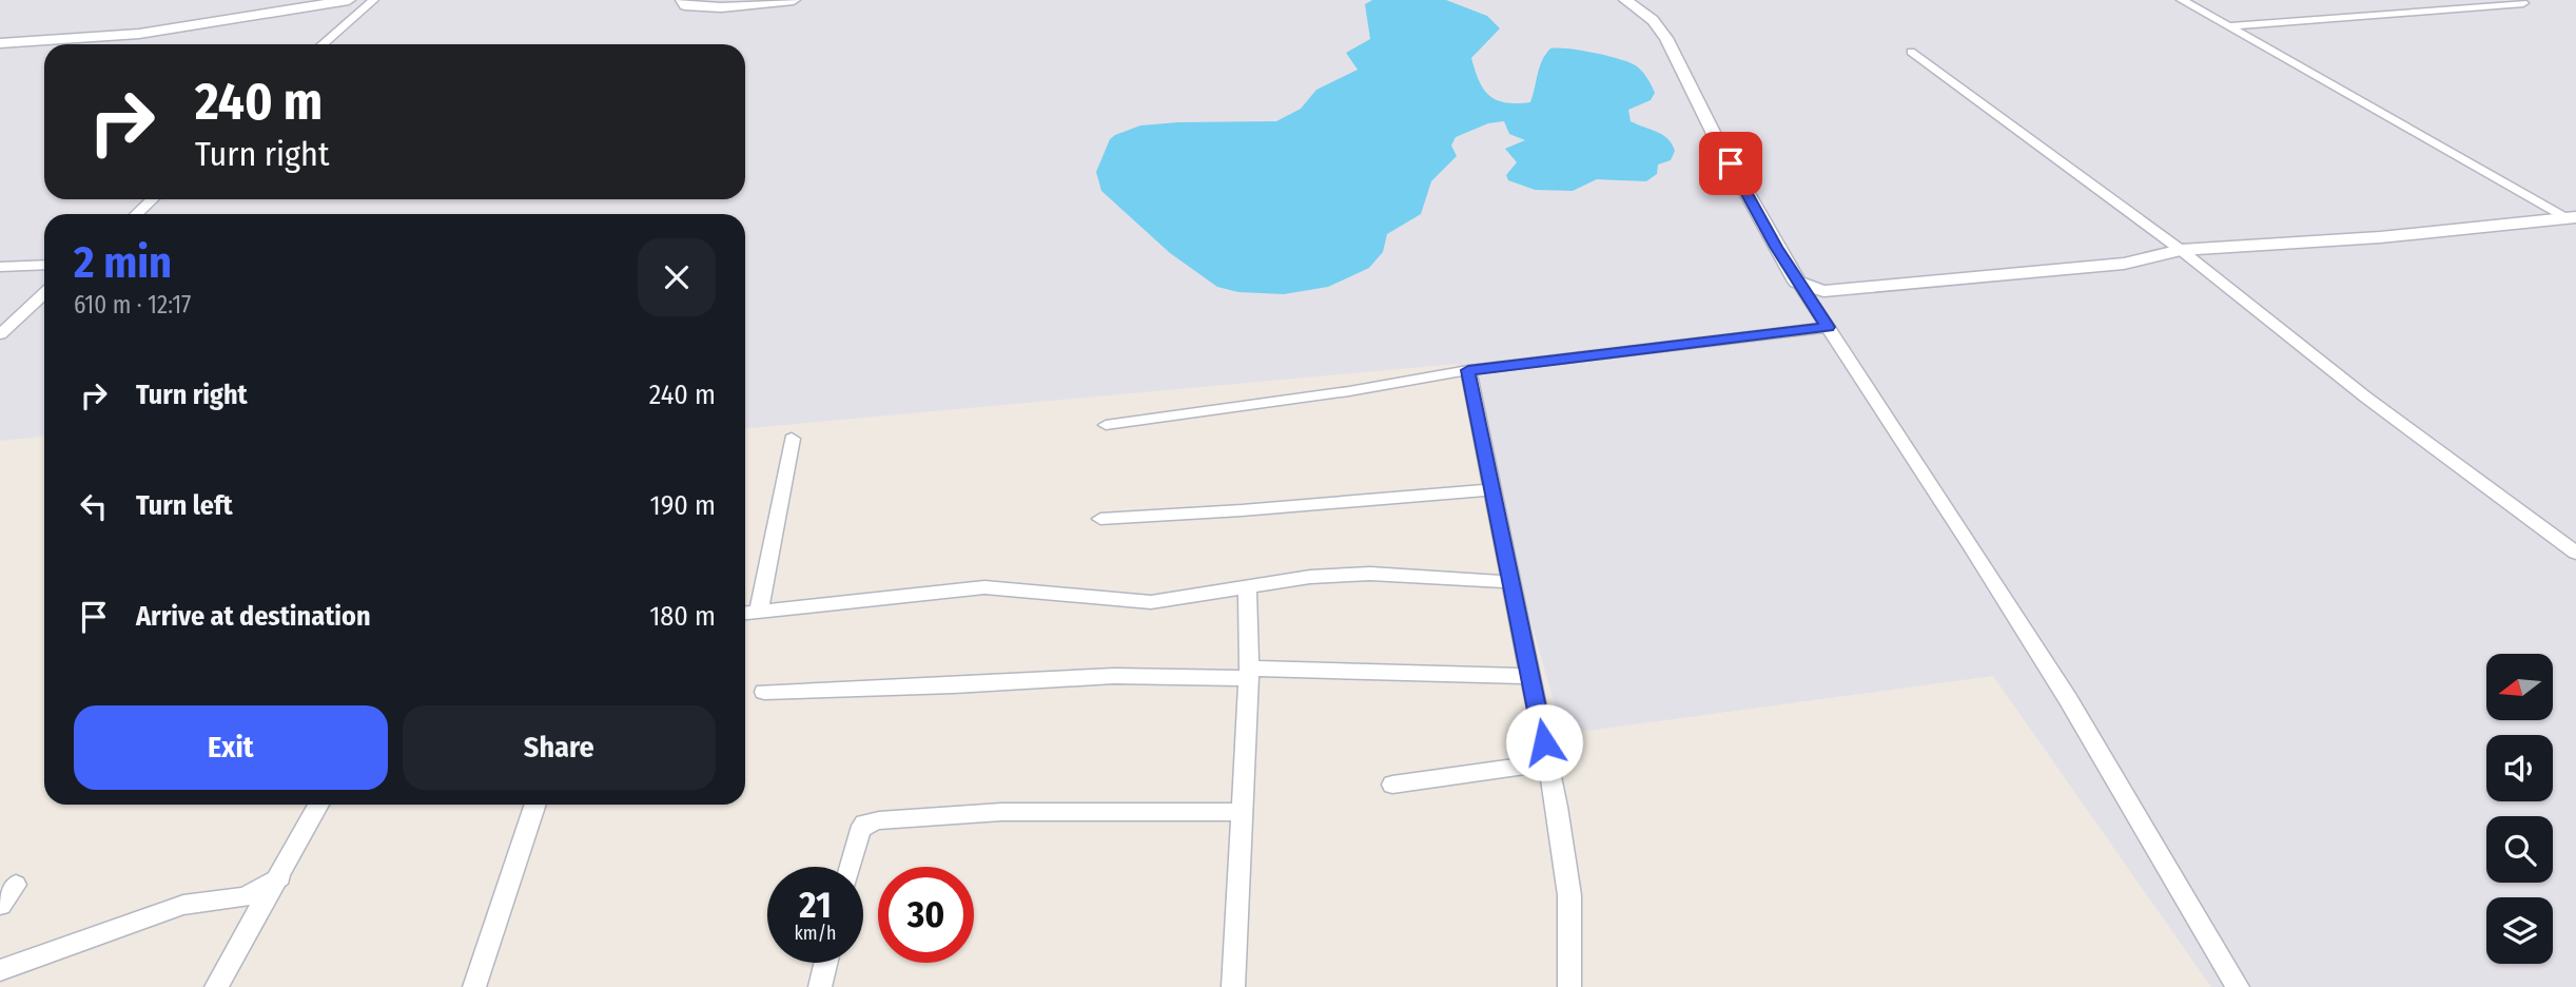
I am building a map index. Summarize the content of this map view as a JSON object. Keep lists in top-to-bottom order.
{
  "north": "left",
  "page": {
    "turn": ["240 m", "Turn right"],
    "heading": ["2 min", "610 m · 12:17"],
    "list": [
      {
        "name": "Turn right",
        "value": "240 m"
      },
      {
        "name": "Turn left",
        "value": "190 m"
      },
      {
        "name": "Arrive at destination",
        "value": "180 m"
      }
    ],
    "buttons": ["Exit", "Share"],
    "speed": "21 km/h",
    "limit": "30"
  }
}
